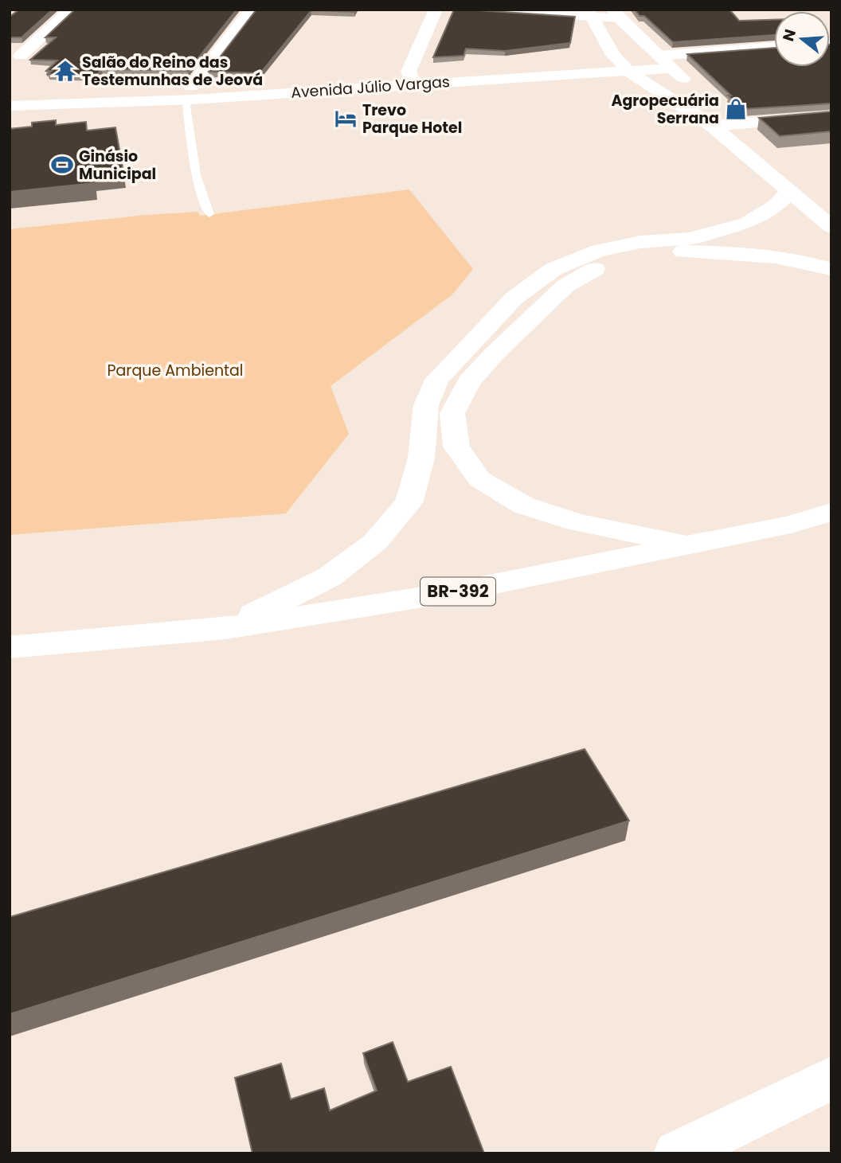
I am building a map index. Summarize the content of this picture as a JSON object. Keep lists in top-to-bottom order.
{
  "streets": {
    "main road": ["Avenida Júlio Vargas", "BR-392"]
  },
  "parks": ["Parque Ambiental"],
  "places": {
    "temple": ["Salão do Reino das Testemunhas de Jeová"],
    "shop": ["Agropecuária Serrana"],
    "hotel": ["Trevo Parque Hotel"],
    "sports": ["Ginásio Municipal"]
  },
  "north": "left"
}
